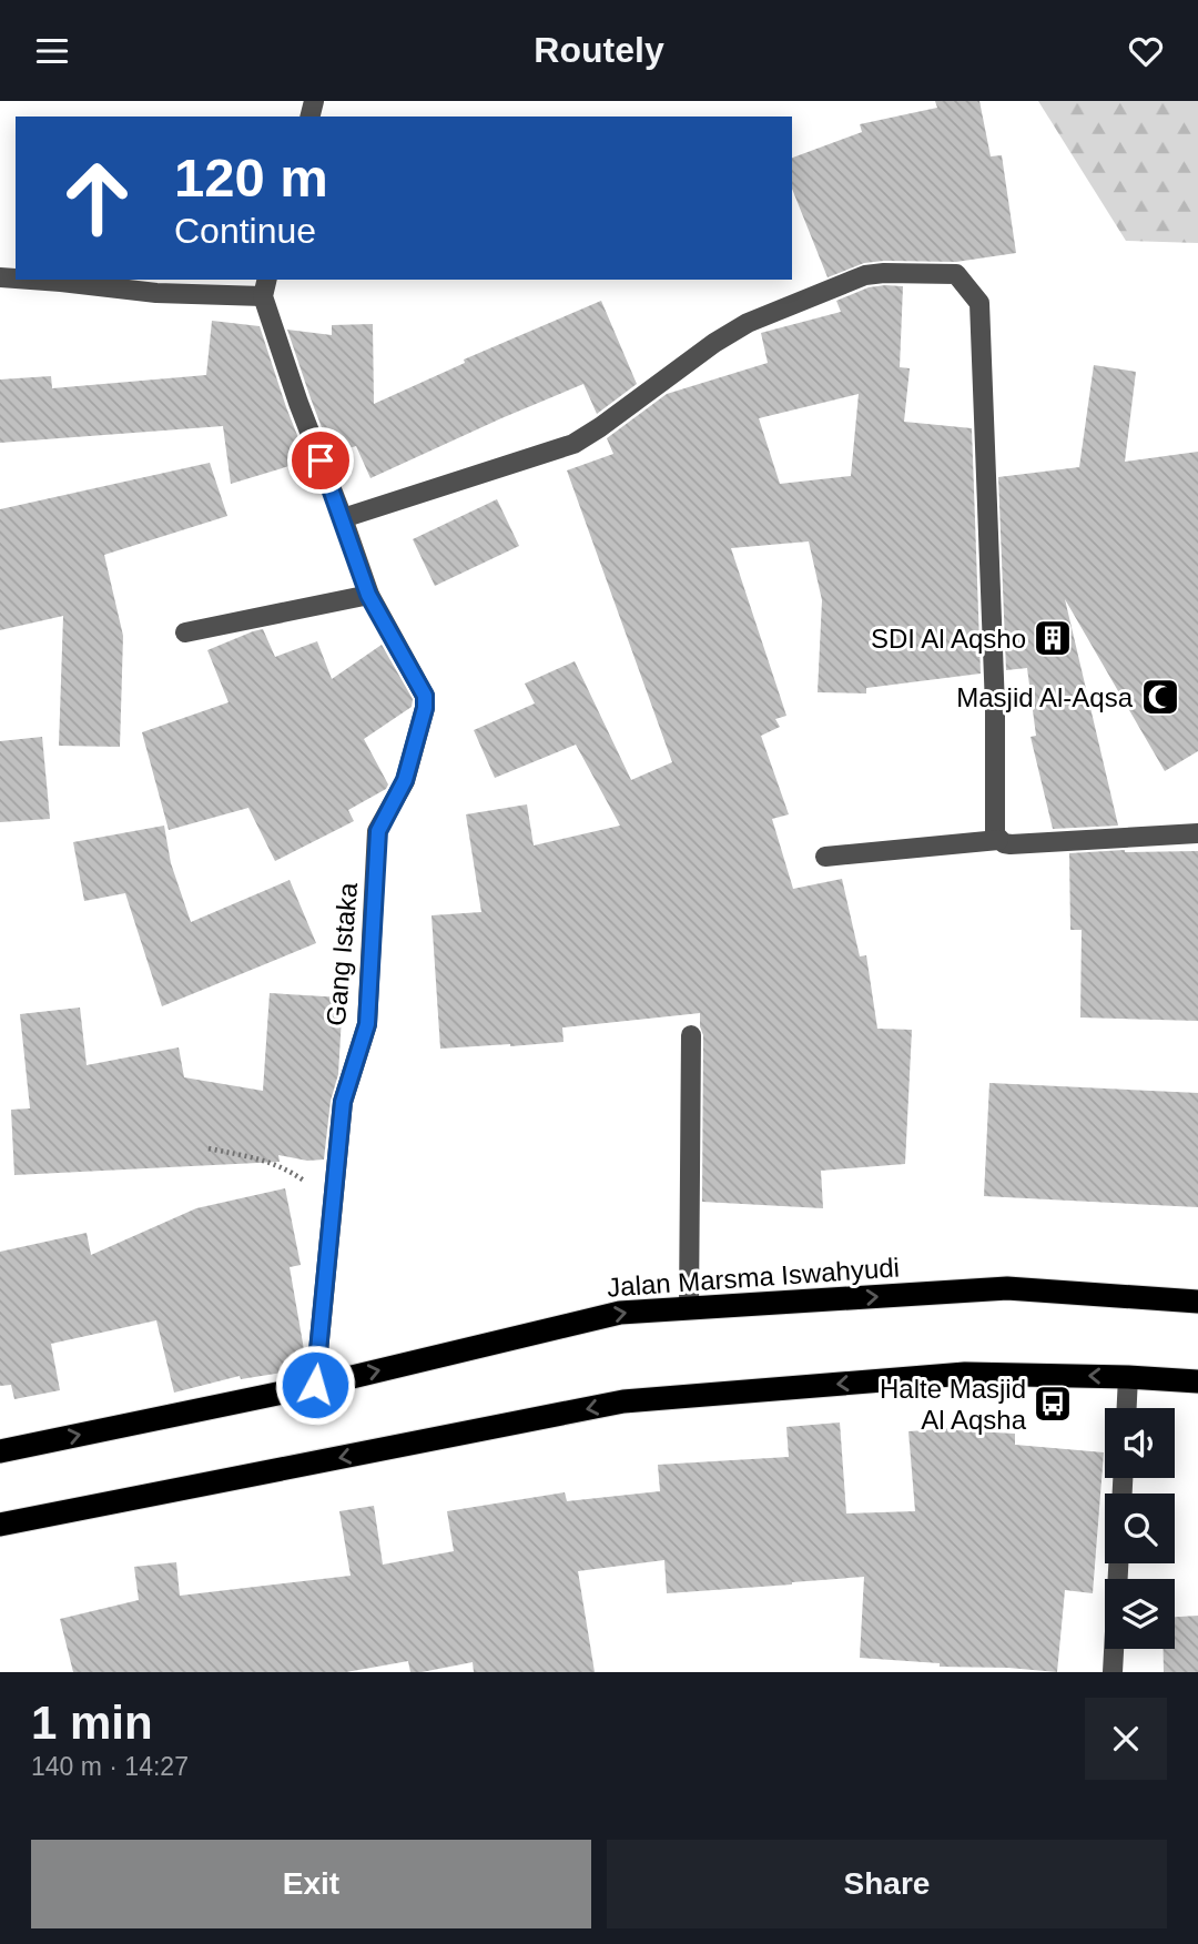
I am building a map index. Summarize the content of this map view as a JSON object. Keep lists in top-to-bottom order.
{
  "streets": {
    "highway": ["Jalan Marsma Iswahyudi"],
    "street": ["Gang Istaka"]
  },
  "crossings": [
    ["Gang Istaka", "Jalan Marsma Iswahyudi"]
  ],
  "places": {
    "building": ["SDI Al Aqsho"],
    "mosque": ["Masjid Al-Aqsa"],
    "bus stop": ["Halte Masjid Al Aqsha"]
  },
  "page": {
    "header": "Routely",
    "turn": ["120 m", "Continue"],
    "heading": ["1 min", "140 m · 14:27"],
    "buttons": ["Exit", "Share"]
  }
}
